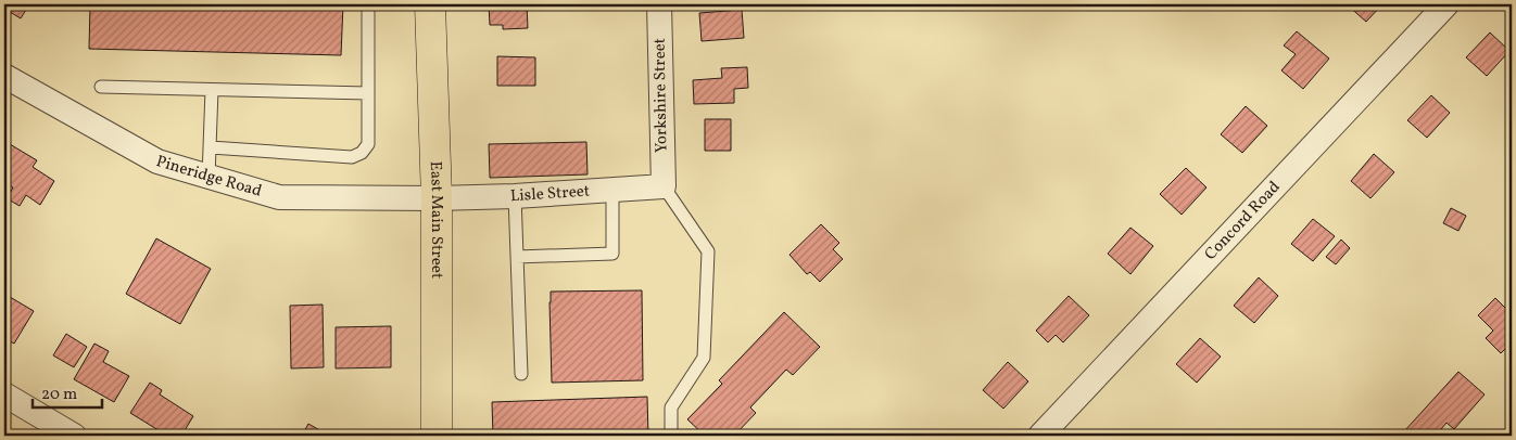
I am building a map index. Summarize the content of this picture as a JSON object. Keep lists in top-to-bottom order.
{
  "streets": {
    "highway": ["East Main Street"],
    "street": [
      "Yorkshire Street",
      "Pineridge Road",
      "Lisle Street",
      "Concord Road"
    ]
  },
  "crossings": [
    ["Yorkshire Street", "Lisle Street"],
    ["Pineridge Road", "Lisle Street"],
    ["Pineridge Road", "East Main Street"],
    ["Lisle Street", "East Main Street"]
  ],
  "scale_bar": "20 m"
}
